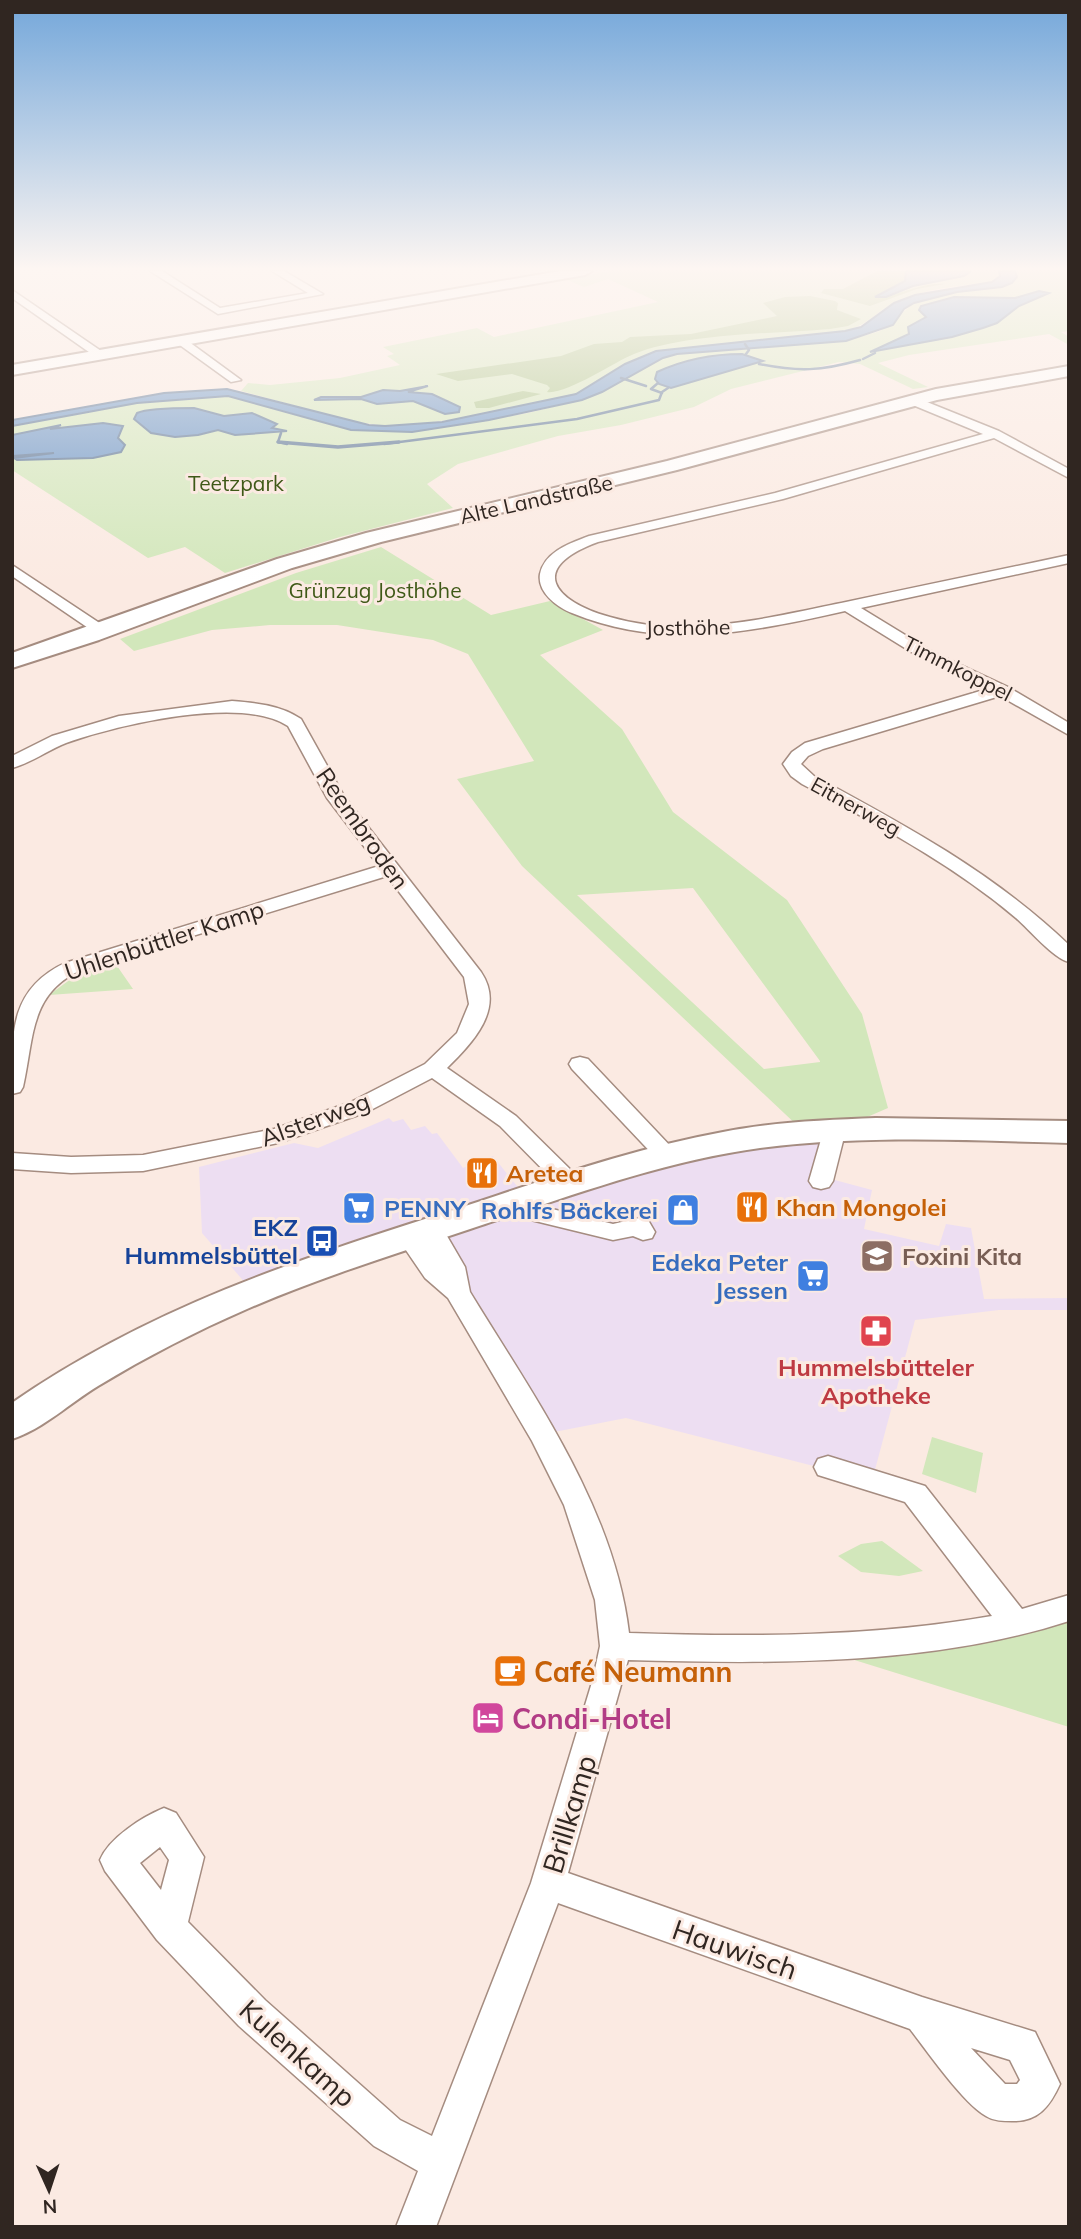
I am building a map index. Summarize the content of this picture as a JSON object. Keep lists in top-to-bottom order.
{
  "streets": {
    "main road": ["Alte Landstraße"],
    "street": [
      "Josthöhe",
      "Timmkoppel",
      "Eitnerweg",
      "Reembroden",
      "Uhlenbüttler Kamp",
      "Alsterweg",
      "Brillkamp",
      "Hauwisch",
      "Kulenkamp"
    ]
  },
  "crossings": [
    ["Josthöhe", "Timmkoppel"],
    ["Timmkoppel", "Eitnerweg"],
    ["Reembroden", "Uhlenbüttler Kamp"],
    ["Reembroden", "Alsterweg"],
    ["Brillkamp", "Hauwisch"],
    ["Brillkamp", "Kulenkamp"]
  ],
  "parks": ["Teetzpark", "Grünzug Josthöhe"],
  "places": {
    "restaurant": ["Aretea", "Khan Mongolei"],
    "supermarket": ["PENNY", "Edeka Peter Jessen"],
    "shop": ["Rohlfs Bäckerei"],
    "bus stop": ["EKZ Hummelsbüttel"],
    "school or university": ["Foxini Kita"],
    "pharmacy": ["Hummelsbütteler Apotheke"],
    "cafe": ["Café Neumann"],
    "hotel": ["Condi-Hotel"]
  },
  "north": "bottom"
}
